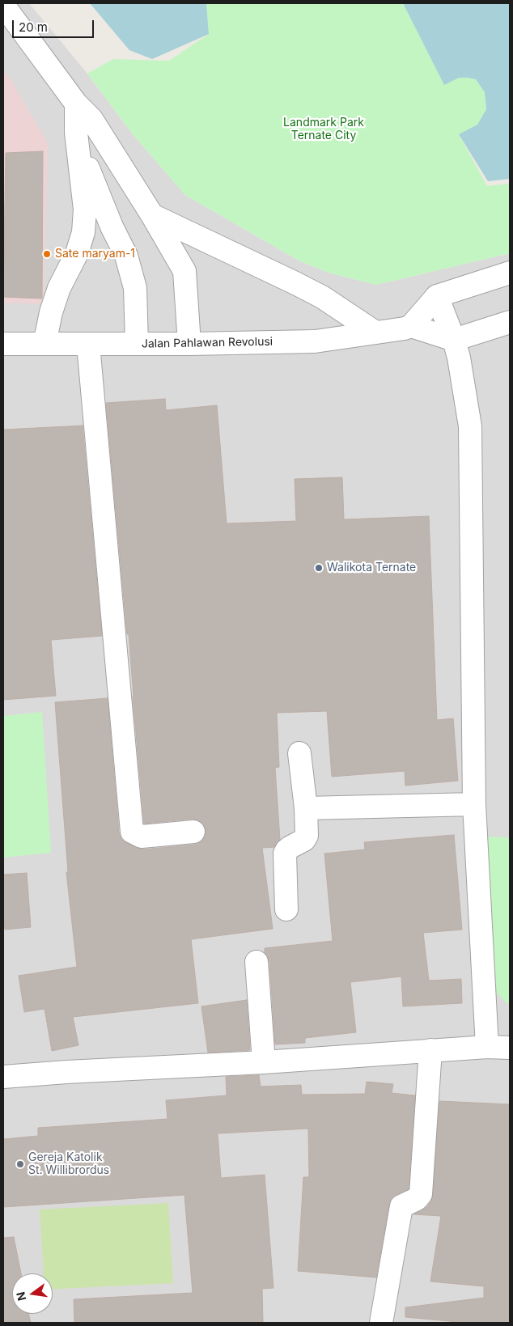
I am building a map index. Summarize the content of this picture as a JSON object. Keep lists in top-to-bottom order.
{
  "streets": {
    "street": ["Jalan Pahlawan Revolusi"]
  },
  "parks": ["Landmark Park Ternate City"],
  "places": ["Sate maryam-1", "Walikota Ternate", "Gereja Katolik St. Willibrordus"],
  "scale_bar": "20 m",
  "north": "left"
}
